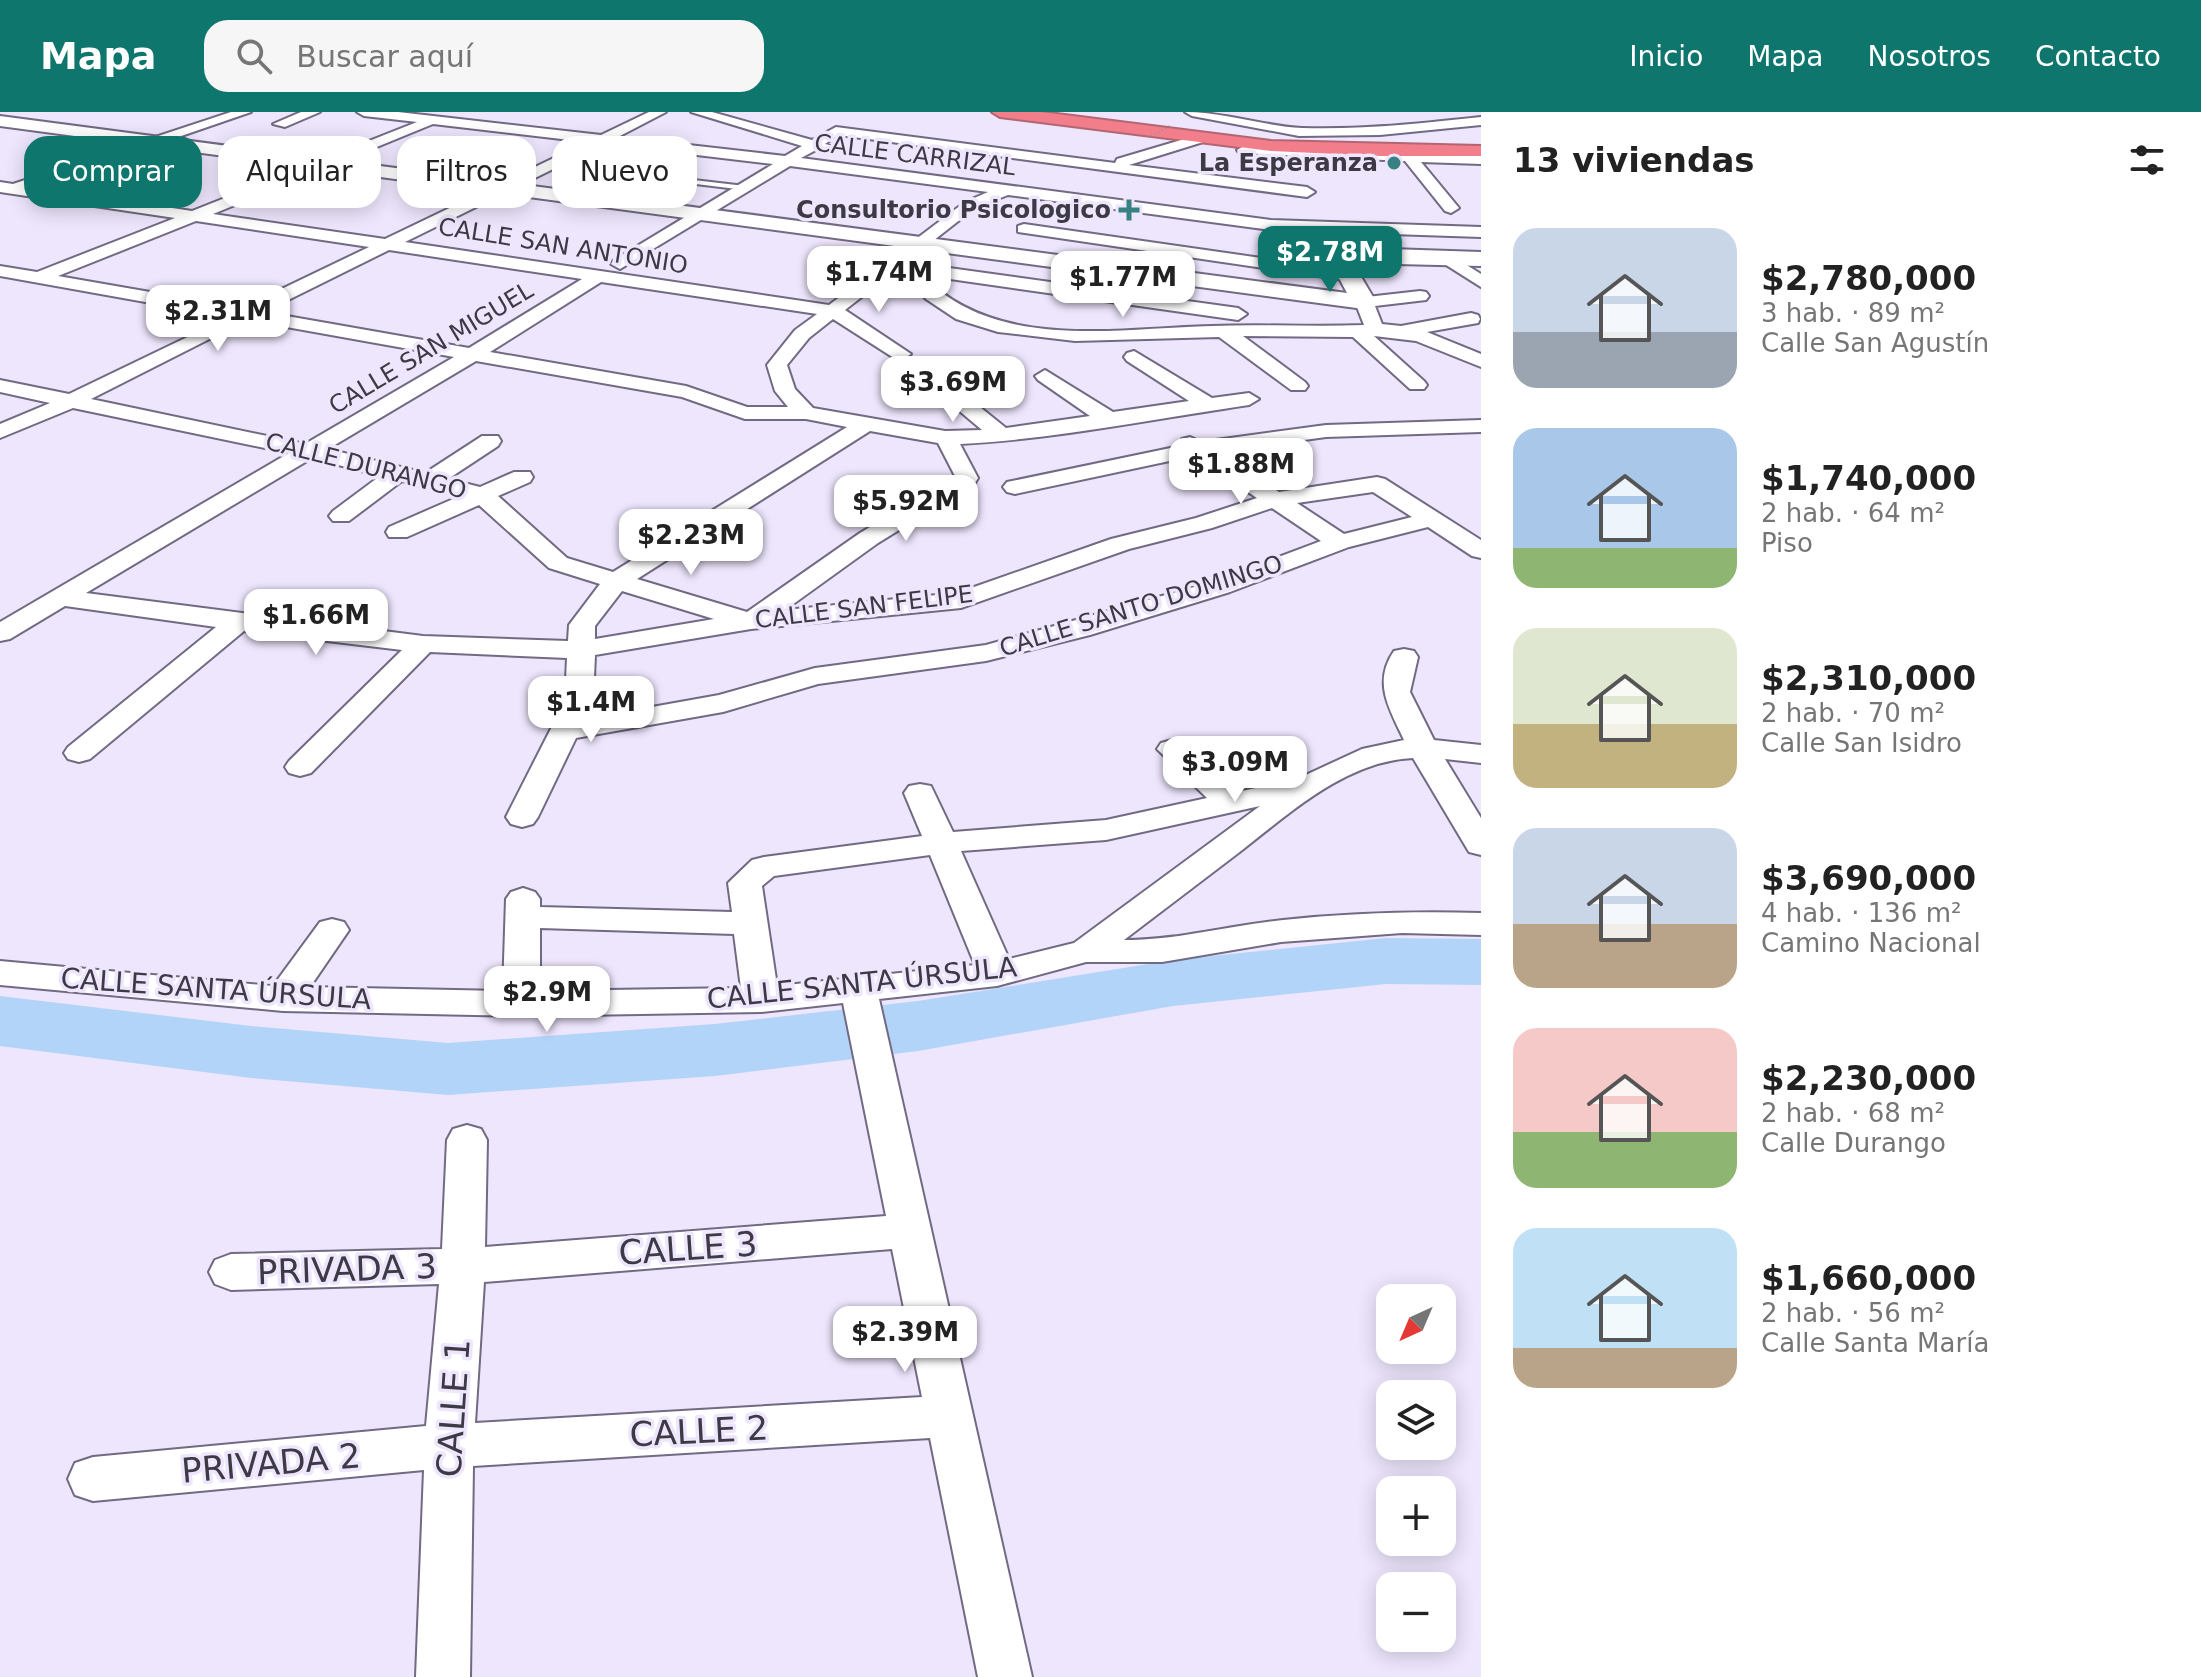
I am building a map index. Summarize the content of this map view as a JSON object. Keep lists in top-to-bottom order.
{
  "streets": {
    "street": [
      "CALLE CARRIZAL",
      "CALLE SAN ANTONIO",
      "CALLE SAN MIGUEL",
      "CALLE DURANGO",
      "CALLE SANTO DOMINGO",
      "CALLE SAN FELIPE",
      "CALLE SANTA ÚRSULA",
      "CALLE 3",
      "PRIVADA 3",
      "CALLE 1",
      "CALLE 2",
      "PRIVADA 2"
    ]
  },
  "crossings": [
    ["CALLE SAN ANTONIO", "CALLE SAN MIGUEL"],
    ["CALLE SAN MIGUEL", "CALLE DURANGO"],
    ["CALLE SAN MIGUEL", "CALLE SAN FELIPE"],
    ["CALLE DURANGO", "CALLE SAN FELIPE"],
    ["CALLE SANTO DOMINGO", "CALLE SAN FELIPE"],
    ["CALLE 3", "PRIVADA 3"],
    ["CALLE 3", "CALLE 1"],
    ["PRIVADA 3", "CALLE 1"],
    ["CALLE 1", "CALLE 2"],
    ["CALLE 1", "PRIVADA 2"],
    ["CALLE 2", "PRIVADA 2"]
  ],
  "places": {
    "other": ["La Esperanza"],
    "health": ["Consultorio Psicologico"]
  },
  "north": "bottom left",
  "page": {
    "header": "Mapa",
    "search": "Buscar aquí",
    "nav": [
      "Inicio",
      "Mapa",
      "Nosotros",
      "Contacto"
    ],
    "heading": "13 viviendas",
    "chip": [
      "Comprar",
      "Alquilar",
      "Filtros",
      "Nuevo"
    ],
    "list": [
      {
        "name": "$2,780,000",
        "note": "3 hab. · 89 m² · Calle San Agustín"
      },
      {
        "name": "$1,740,000",
        "note": "2 hab. · 64 m² · Piso"
      },
      {
        "name": "$2,310,000",
        "note": "2 hab. · 70 m² · Calle San Isidro"
      },
      {
        "name": "$3,690,000",
        "note": "4 hab. · 136 m² · Camino Nacional"
      },
      {
        "name": "$2,230,000",
        "note": "2 hab. · 68 m² · Calle Durango"
      },
      {
        "name": "$1,660,000",
        "note": "2 hab. · 56 m² · Calle Santa María"
      }
    ],
    "price": [
      "$2.78M",
      "$1.74M",
      "$1.77M",
      "$2.31M",
      "$3.69M",
      "$1.88M",
      "$5.92M",
      "$2.23M",
      "$1.66M",
      "$1.4M",
      "$3.09M",
      "$2.9M",
      "$2.39M"
    ],
    "map_buttons": ["+", "−"]
  }
}
